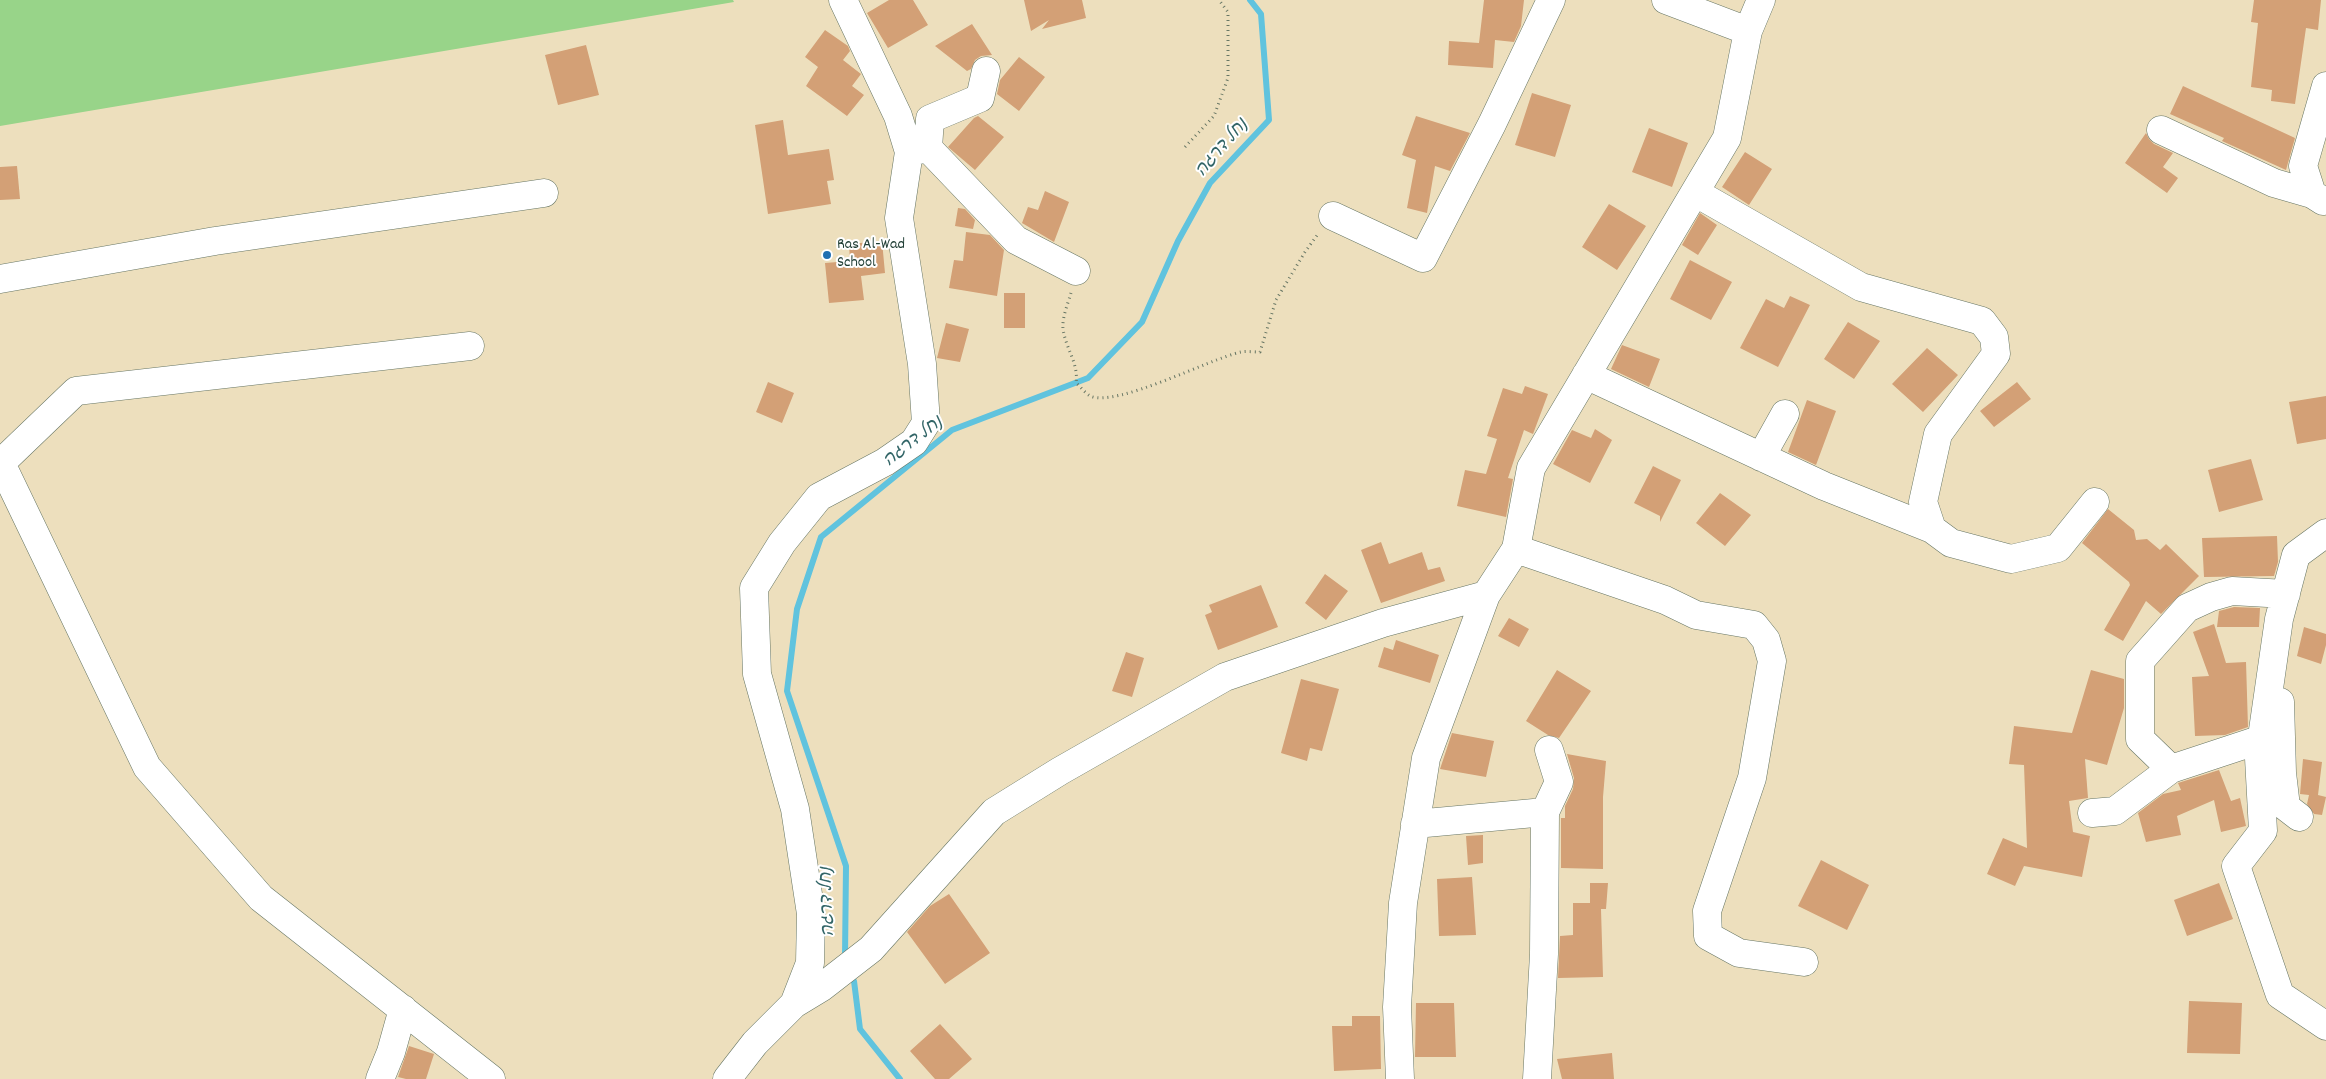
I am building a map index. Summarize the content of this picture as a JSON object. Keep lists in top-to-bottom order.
{
  "water": ["נחל דרגה"],
  "places": ["Ras Al-Wad School"]
}
